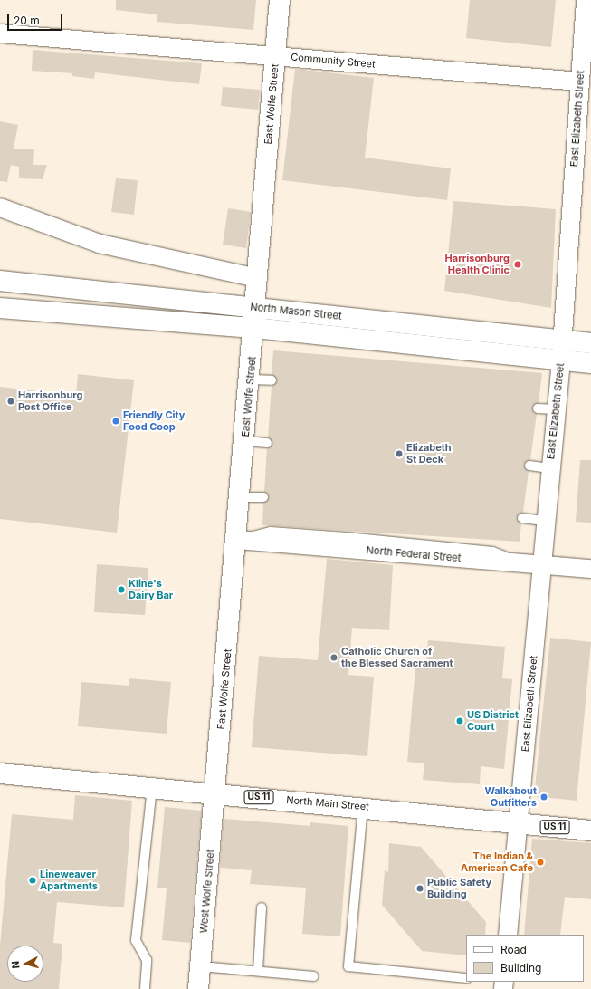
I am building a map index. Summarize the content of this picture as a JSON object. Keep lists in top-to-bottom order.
{
  "streets": {
    "main road": [
      "East Wolfe Street",
      "North Mason Street",
      "US 11",
      "North Main Street",
      "West Wolfe Street"
    ],
    "street": ["Community Street", "East Elizabeth Street", "North Federal Street"]
  },
  "crossings": [
    ["Community Street", "East Wolfe Street"],
    ["Community Street", "East Elizabeth Street"],
    ["East Wolfe Street", "North Mason Street"],
    ["East Wolfe Street", "North Federal Street"],
    ["East Wolfe Street", "North Main Street"],
    ["East Wolfe Street", "West Wolfe Street"],
    ["East Elizabeth Street", "North Mason Street"],
    ["East Elizabeth Street", "North Federal Street"],
    ["East Elizabeth Street", "North Main Street"],
    ["North Main Street", "West Wolfe Street"]
  ],
  "places": [
    "Harrisonburg Health Clinic",
    "Harrisonburg Post Office",
    "Friendly City Food Coop",
    "Elizabeth St Deck",
    "Kline's Dairy Bar",
    "Catholic Church of the Blessed Sacrament",
    "US District Court",
    "Walkabout Outfitters",
    "The Indian & American Cafe",
    "Lineweaver Apartments",
    "Public Safety Building"
  ],
  "legend": ["Road", "Building"],
  "scale_bar": "20 m",
  "north": "left"
}
